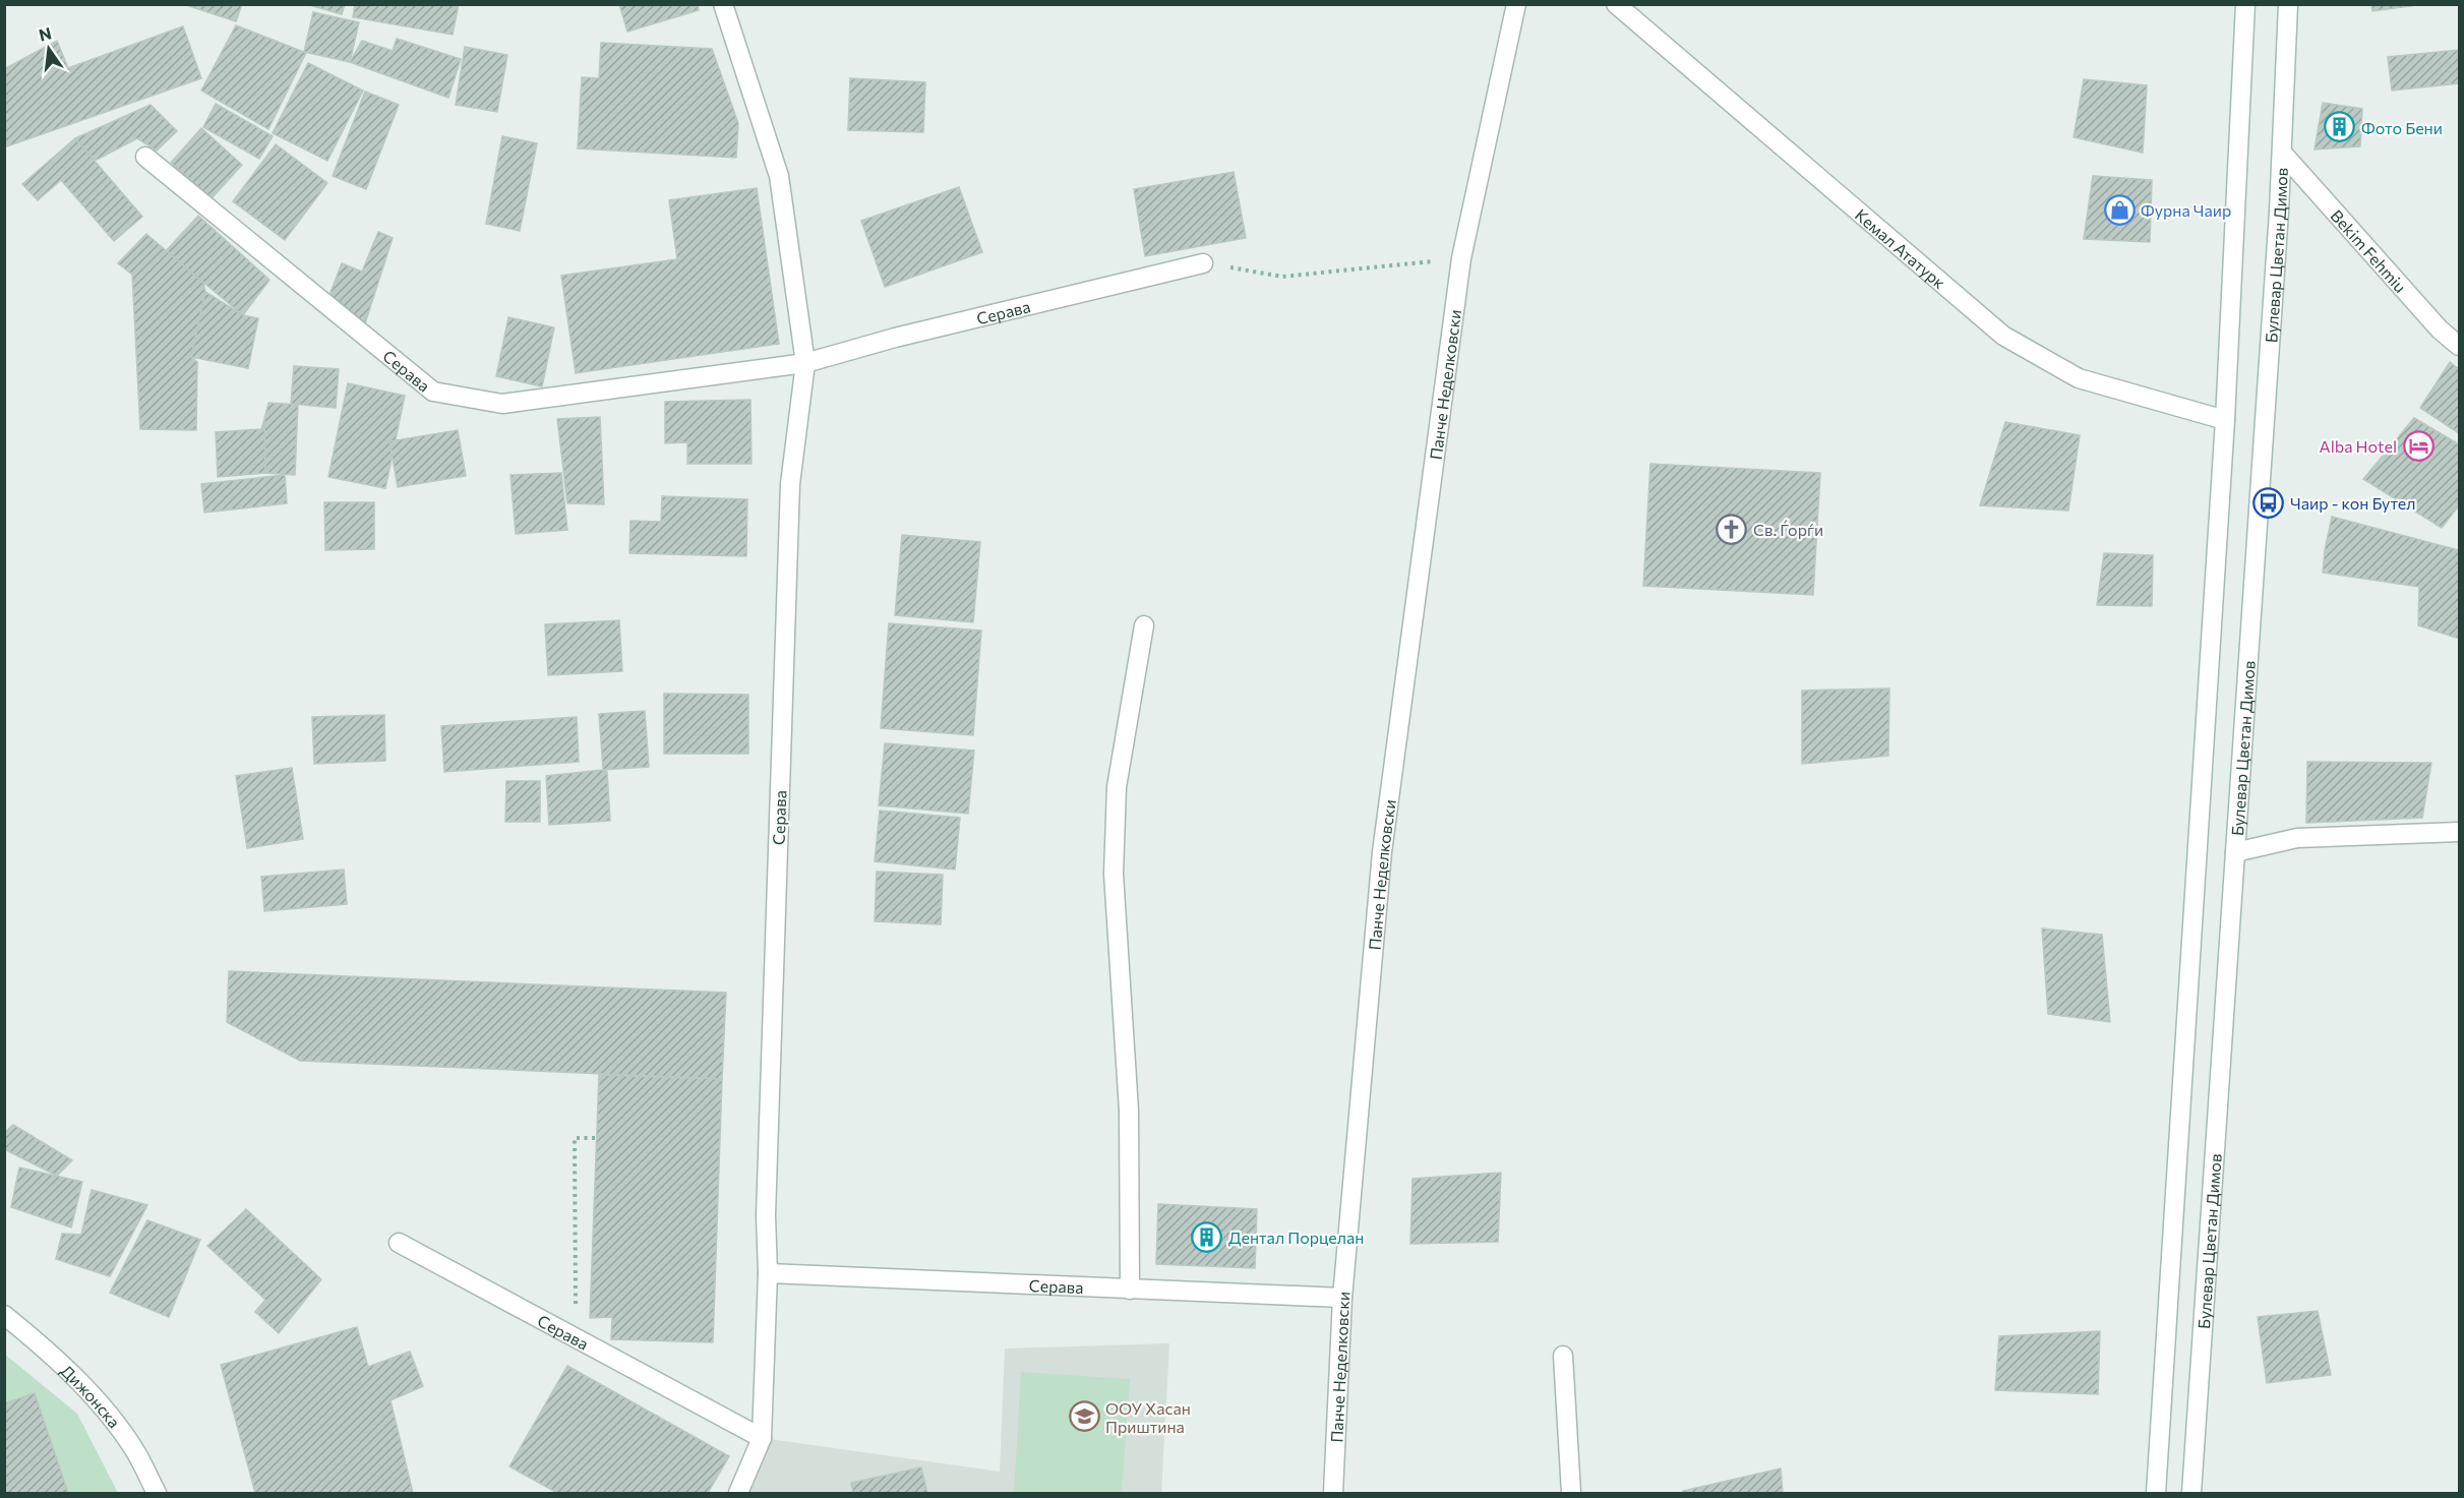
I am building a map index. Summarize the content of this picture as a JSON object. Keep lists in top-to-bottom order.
{
  "streets": {
    "street": [
      "Кемал Ататурк",
      "Bekim Fehmiu",
      "Булевар Цветан Димов",
      "Серава",
      "Панче Неделковски",
      "Дижонска"
    ]
  },
  "crossings": [
    ["Bekim Fehmiu", "Булевар Цветан Димов"],
    ["Серава", "Панче Неделковски"]
  ],
  "places": {
    "building": ["Фото Бени", "Дентал Порцелан"],
    "shop": ["Фурна Чаир"],
    "hotel": ["Alba Hotel"],
    "bus stop": ["Чаир - кон Бутел"],
    "church": ["Св. Ѓорѓи"],
    "school or university": ["ООУ Хасан Приштина"]
  },
  "north": "top"
}
